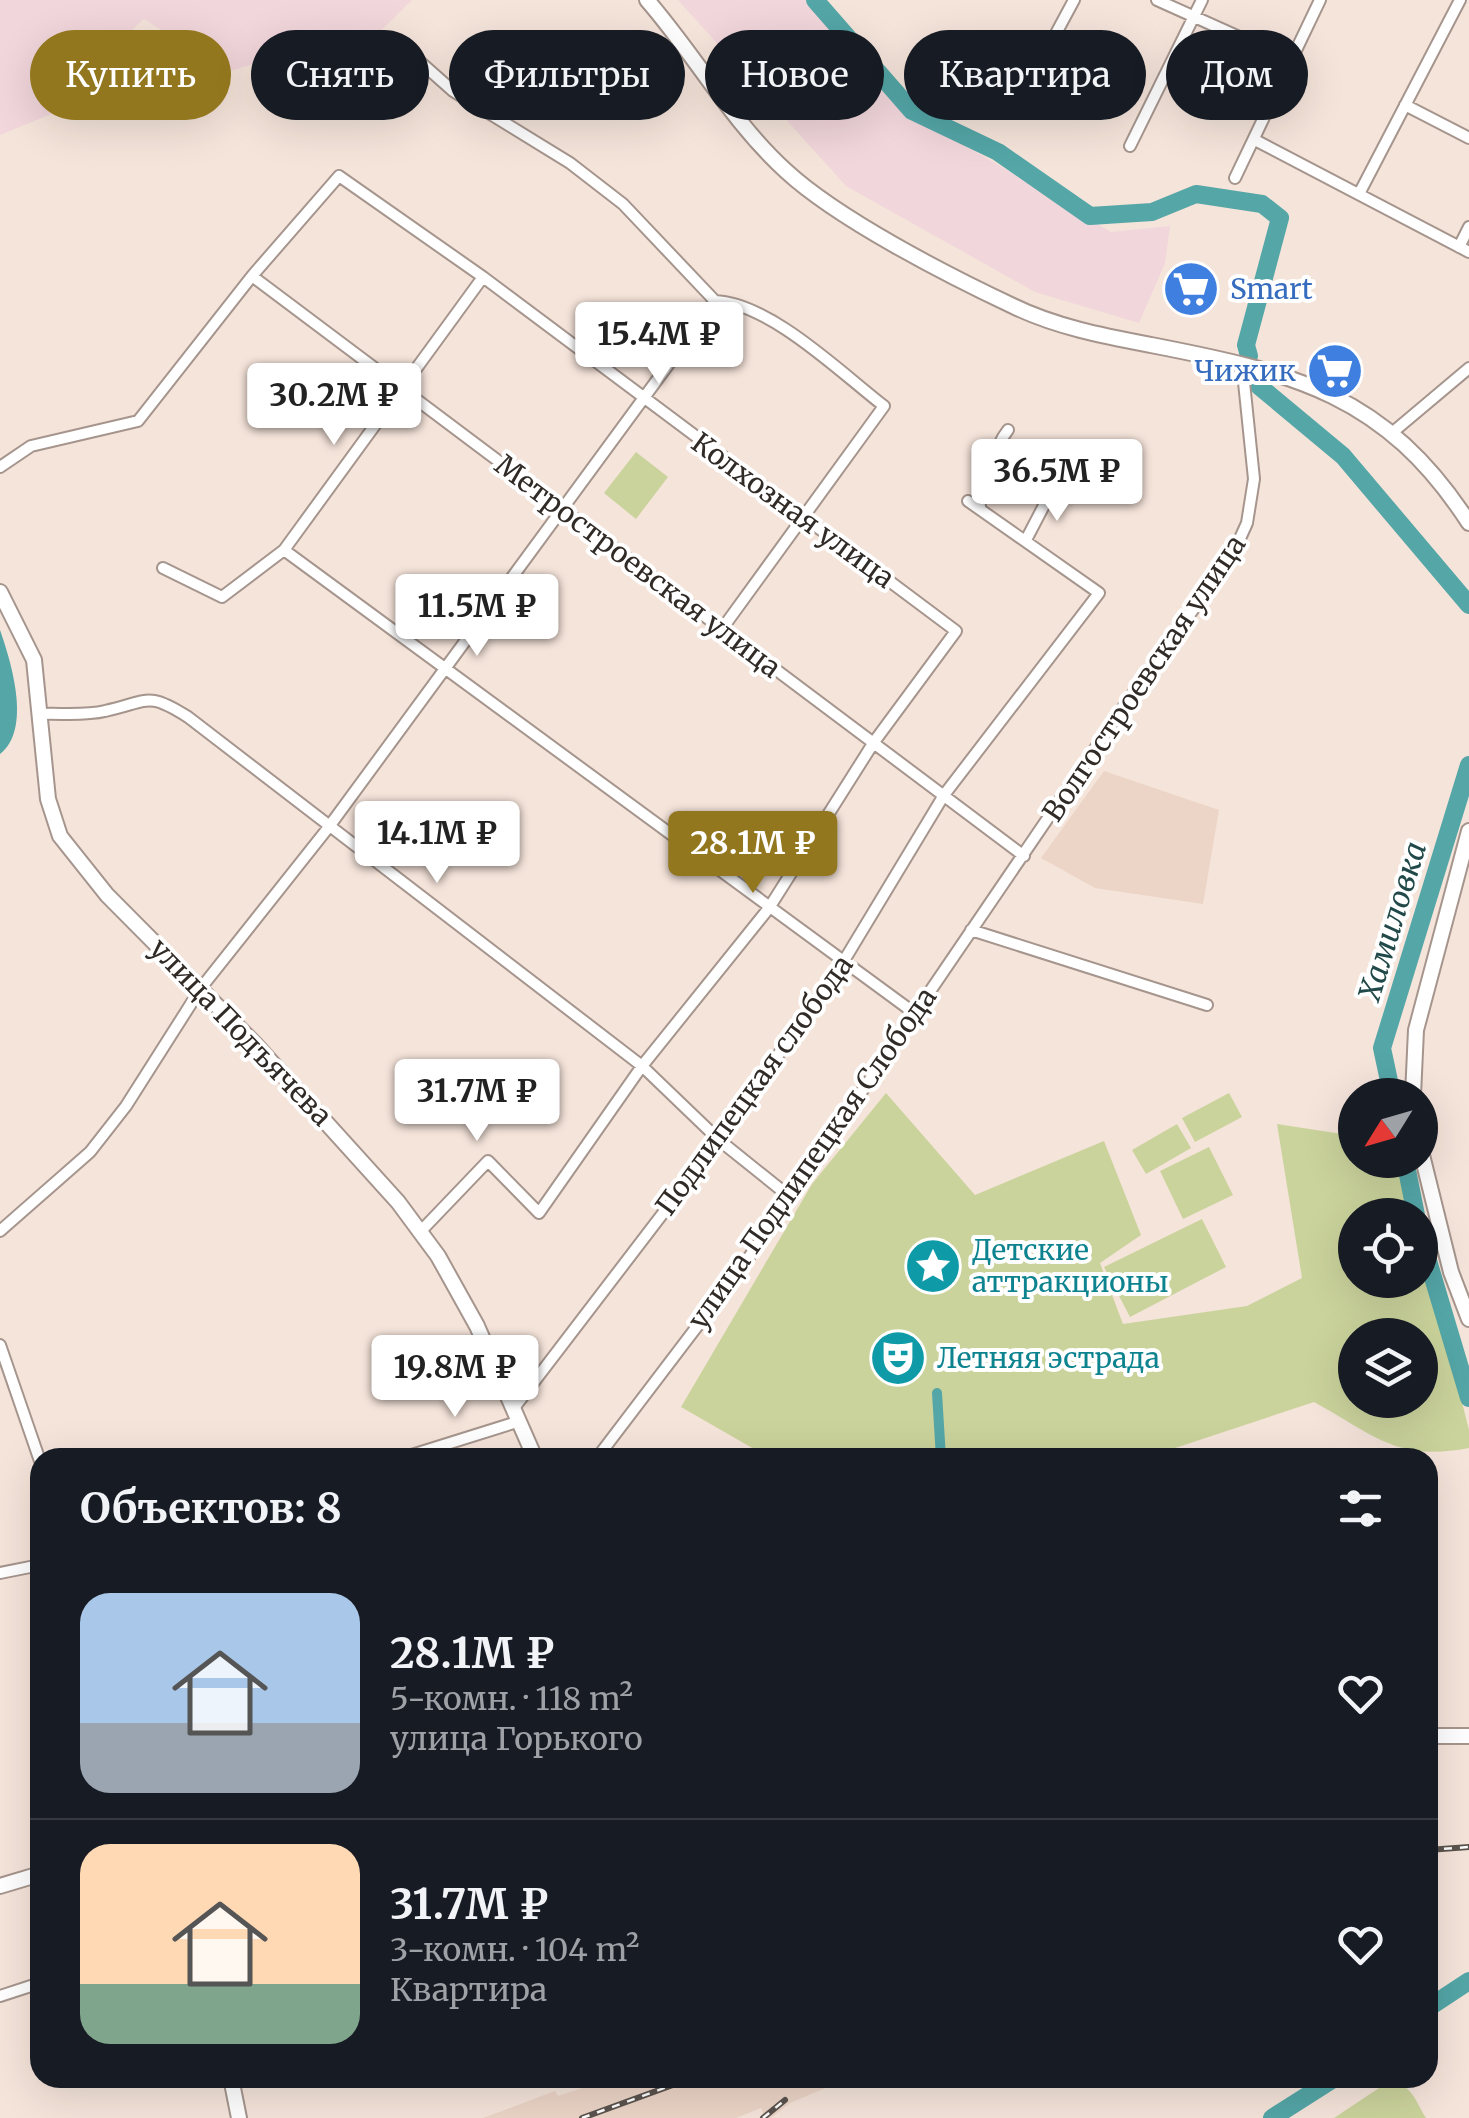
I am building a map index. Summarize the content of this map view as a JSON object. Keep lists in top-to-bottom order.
{
  "streets": {
    "main road": ["улица Подъячева"],
    "street": [
      "Колхозная улица",
      "Метростроевская улица",
      "Волгостроевская улица",
      "Подлипецкая слобода",
      "улица Подлипецкая Слобода"
    ]
  },
  "crossings": [
    ["Колхозная улица", "Метростроевская улица"],
    ["Метростроевская улица", "Волгостроевская улица"],
    ["Метростроевская улица", "Подлипецкая слобода"],
    ["Метростроевская улица", "улица Подлипецкая Слобода"],
    ["Волгостроевская улица", "улица Подлипецкая Слобода"],
    ["улица Подъячева", "Подлипецкая слобода"]
  ],
  "water": ["Хамиловка"],
  "places": {
    "supermarket": ["Smart", "Чижик"],
    "place": ["Детские аттракционы"],
    "theatre": ["Летняя эстрада"]
  },
  "north": "bottom left",
  "page": {
    "chip": [
      "Купить",
      "Снять",
      "Фильтры",
      "Новое",
      "Квартира",
      "Дом"
    ],
    "price": [
      "15.4M ₽",
      "30.2M ₽",
      "36.5M ₽",
      "11.5M ₽",
      "14.1M ₽",
      "28.1M ₽",
      "31.7M ₽",
      "19.8M ₽"
    ],
    "heading": "Объектов: 8",
    "list": [
      {
        "name": "28.1M ₽",
        "note": "5-комн. · 118 m² · улица Горького"
      },
      {
        "name": "31.7M ₽",
        "note": "3-комн. · 104 m² · Квартира"
      }
    ]
  }
}
